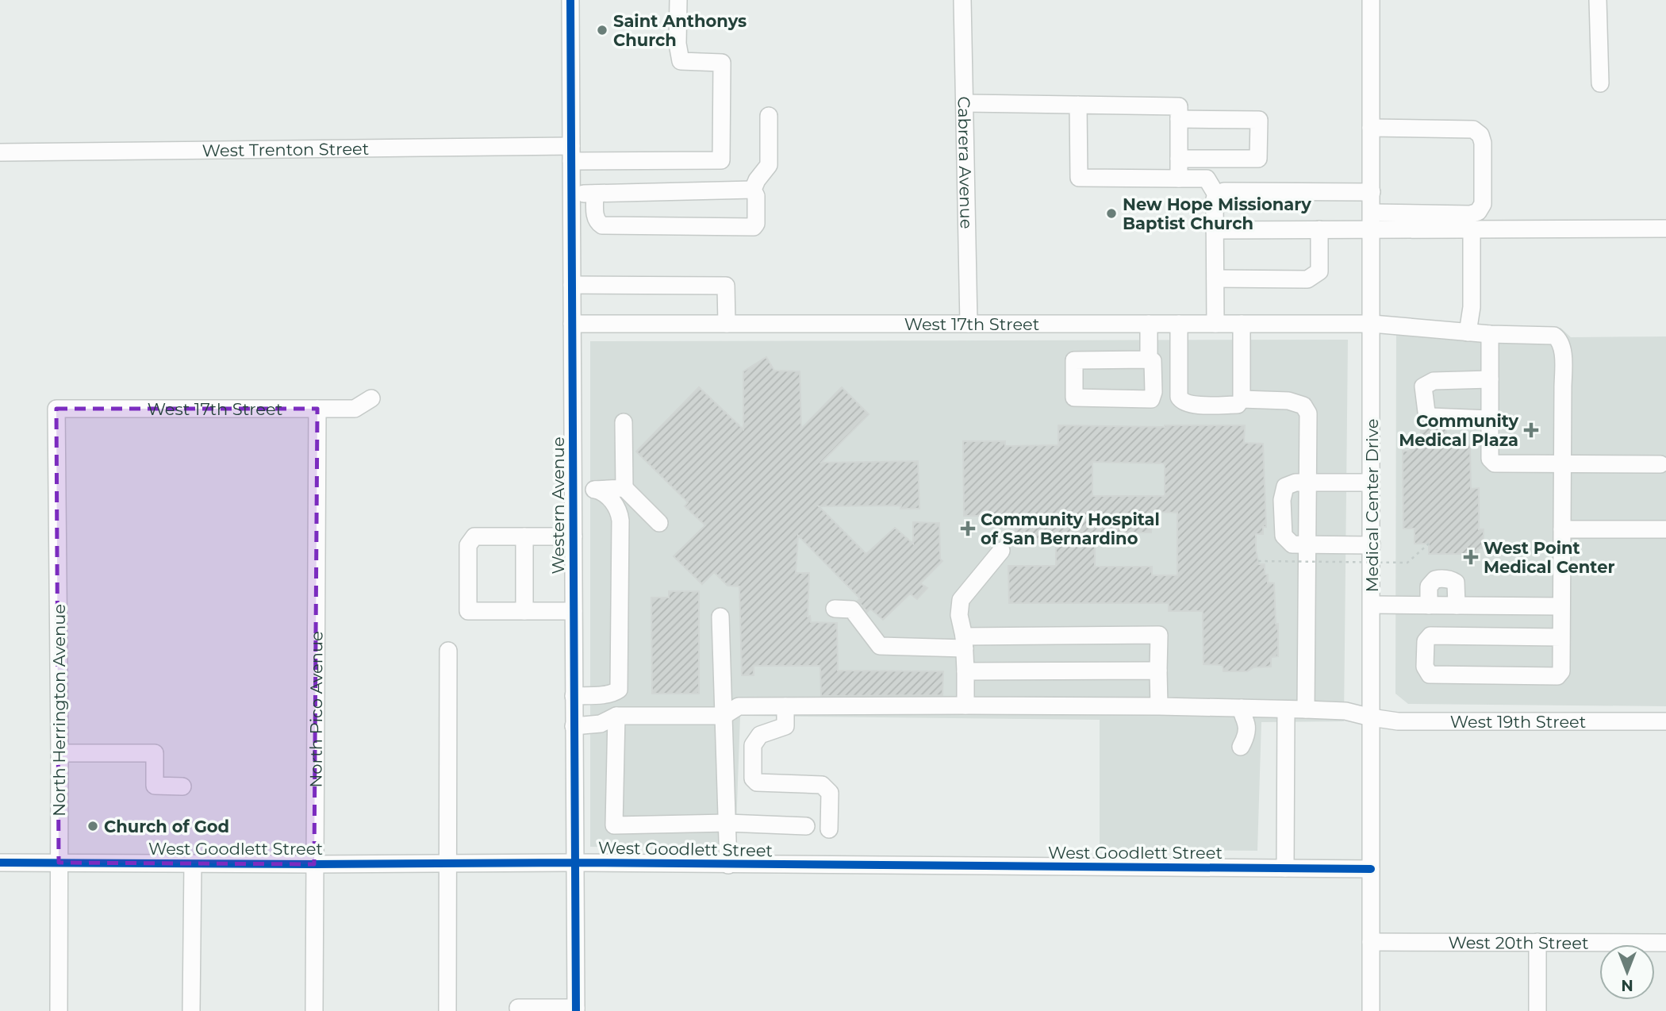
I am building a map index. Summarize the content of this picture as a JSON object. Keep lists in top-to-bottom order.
{
  "streets": {
    "street": [
      "West Trenton Street",
      "Cabrera Avenue",
      "West 17th Street",
      "Western Avenue",
      "Medical Center Drive",
      "North Pico Avenue",
      "North Herrington Avenue",
      "West 19th Street",
      "West Goodlett Street",
      "West 20th Street"
    ]
  },
  "crossings": [
    ["West Trenton Street", "Western Avenue"],
    ["Cabrera Avenue", "West 17th Street"],
    ["West 17th Street", "Western Avenue"],
    ["West 17th Street", "Medical Center Drive"],
    ["West 17th Street", "North Pico Avenue"],
    ["West 17th Street", "North Herrington Avenue"],
    ["Western Avenue", "West Goodlett Street"],
    ["Medical Center Drive", "West 19th Street"],
    ["Medical Center Drive", "West Goodlett Street"],
    ["Medical Center Drive", "West 20th Street"],
    ["North Pico Avenue", "West Goodlett Street"],
    ["North Herrington Avenue", "West Goodlett Street"]
  ],
  "places": {
    "other": ["Saint Anthonys Church", "New Hope Missionary Baptist Church", "Church of God"],
    "health": ["Community Medical Plaza", "Community Hospital of San Bernardino", "West Point Medical Center"]
  },
  "north": "bottom"
}
